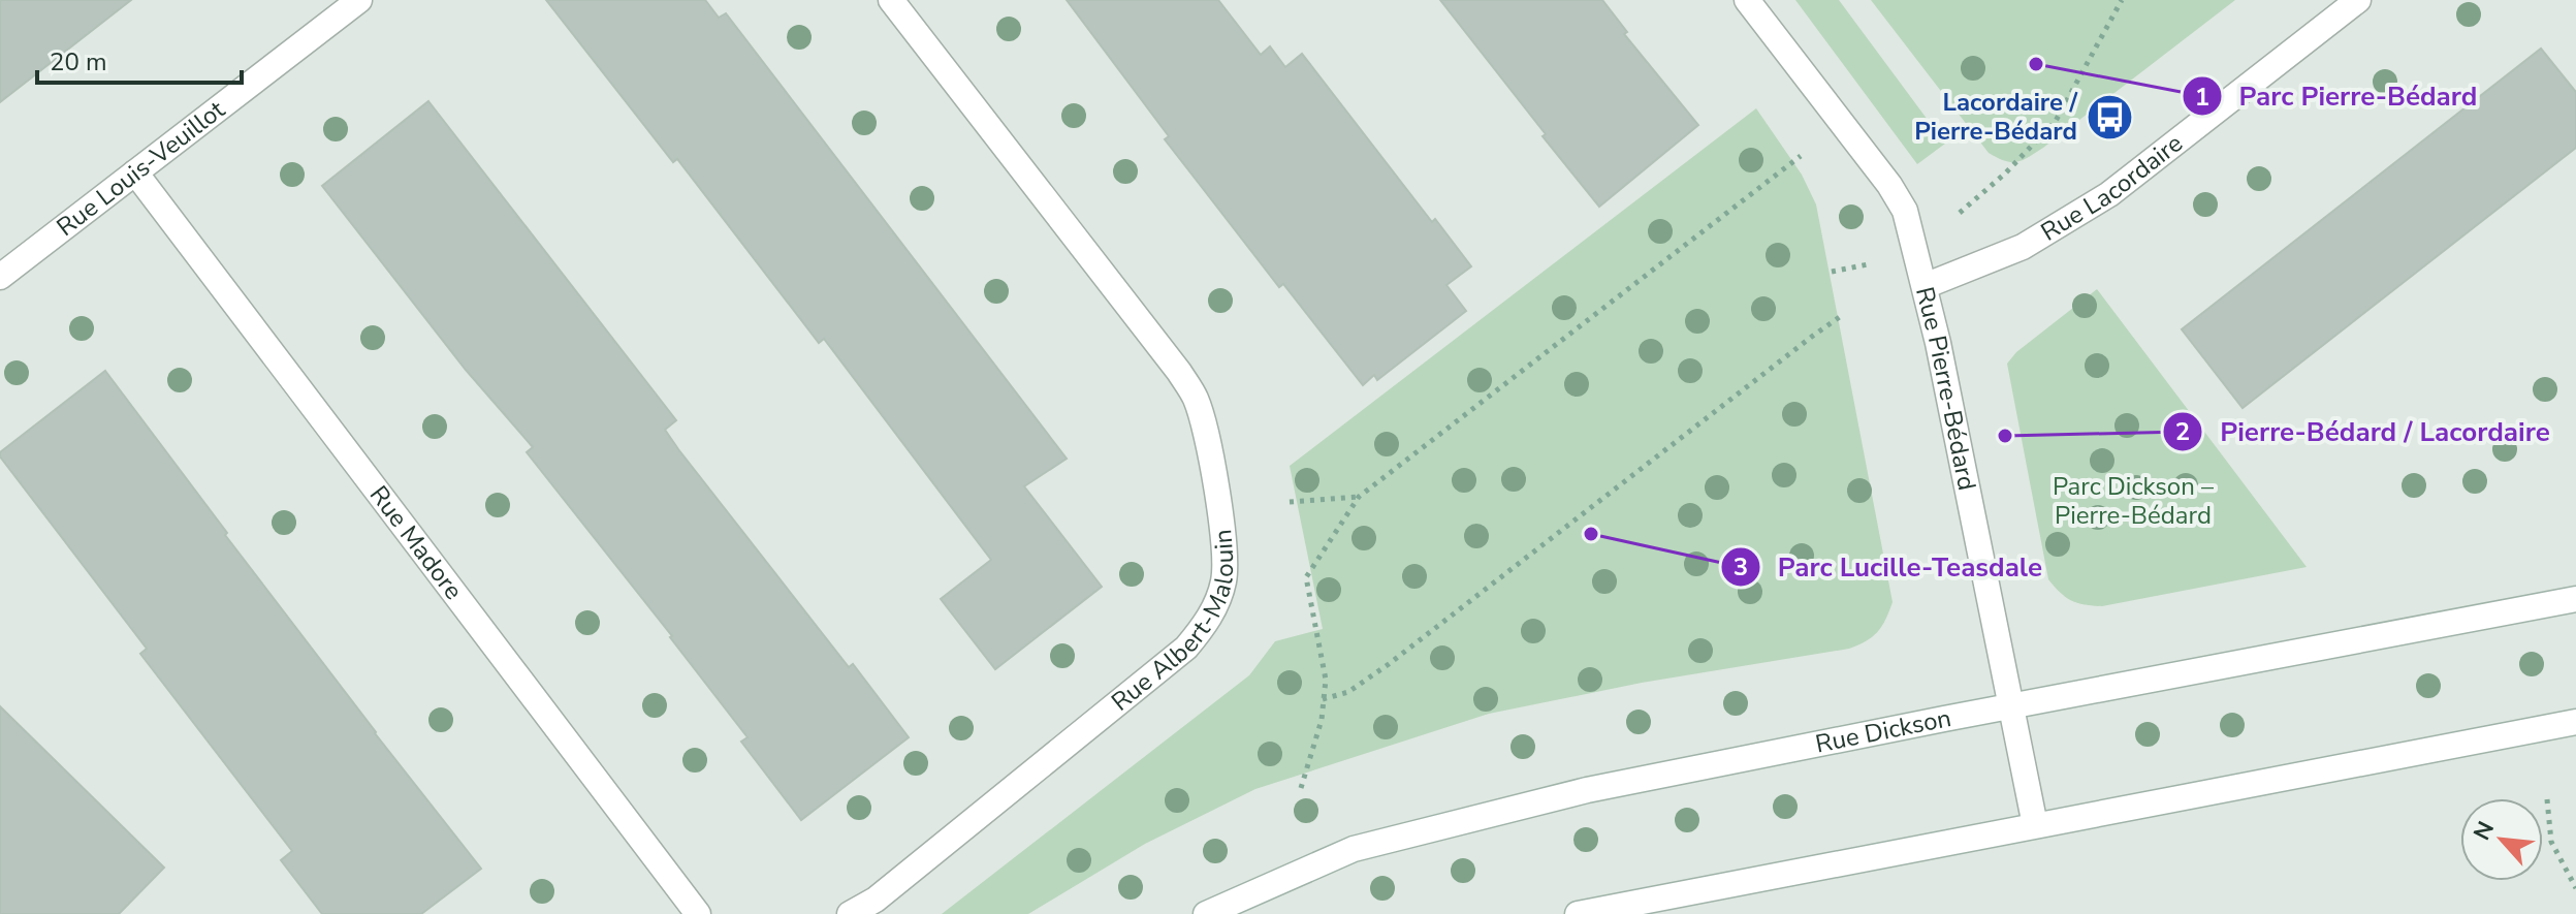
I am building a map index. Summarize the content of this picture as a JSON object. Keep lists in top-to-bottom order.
{
  "streets": {
    "street": [
      "Rue Louis-Veuillot",
      "Rue Lacordaire",
      "Rue Pierre-Bédard",
      "Rue Madore",
      "Rue Albert-Malouin",
      "Rue Dickson"
    ]
  },
  "crossings": [
    ["Rue Louis-Veuillot", "Rue Madore"],
    ["Rue Lacordaire", "Rue Pierre-Bédard"],
    ["Rue Pierre-Bédard", "Rue Dickson"]
  ],
  "parks": ["Parc Dickson – Pierre-Bédard"],
  "places": {
    "other": ["Parc Pierre-Bédard", "Pierre-Bédard / Lacordaire", "Parc Lucille-Teasdale"],
    "bus stop": ["Lacordaire / Pierre-Bédard"]
  },
  "scale_bar": "20 m",
  "north": "top left"
}
